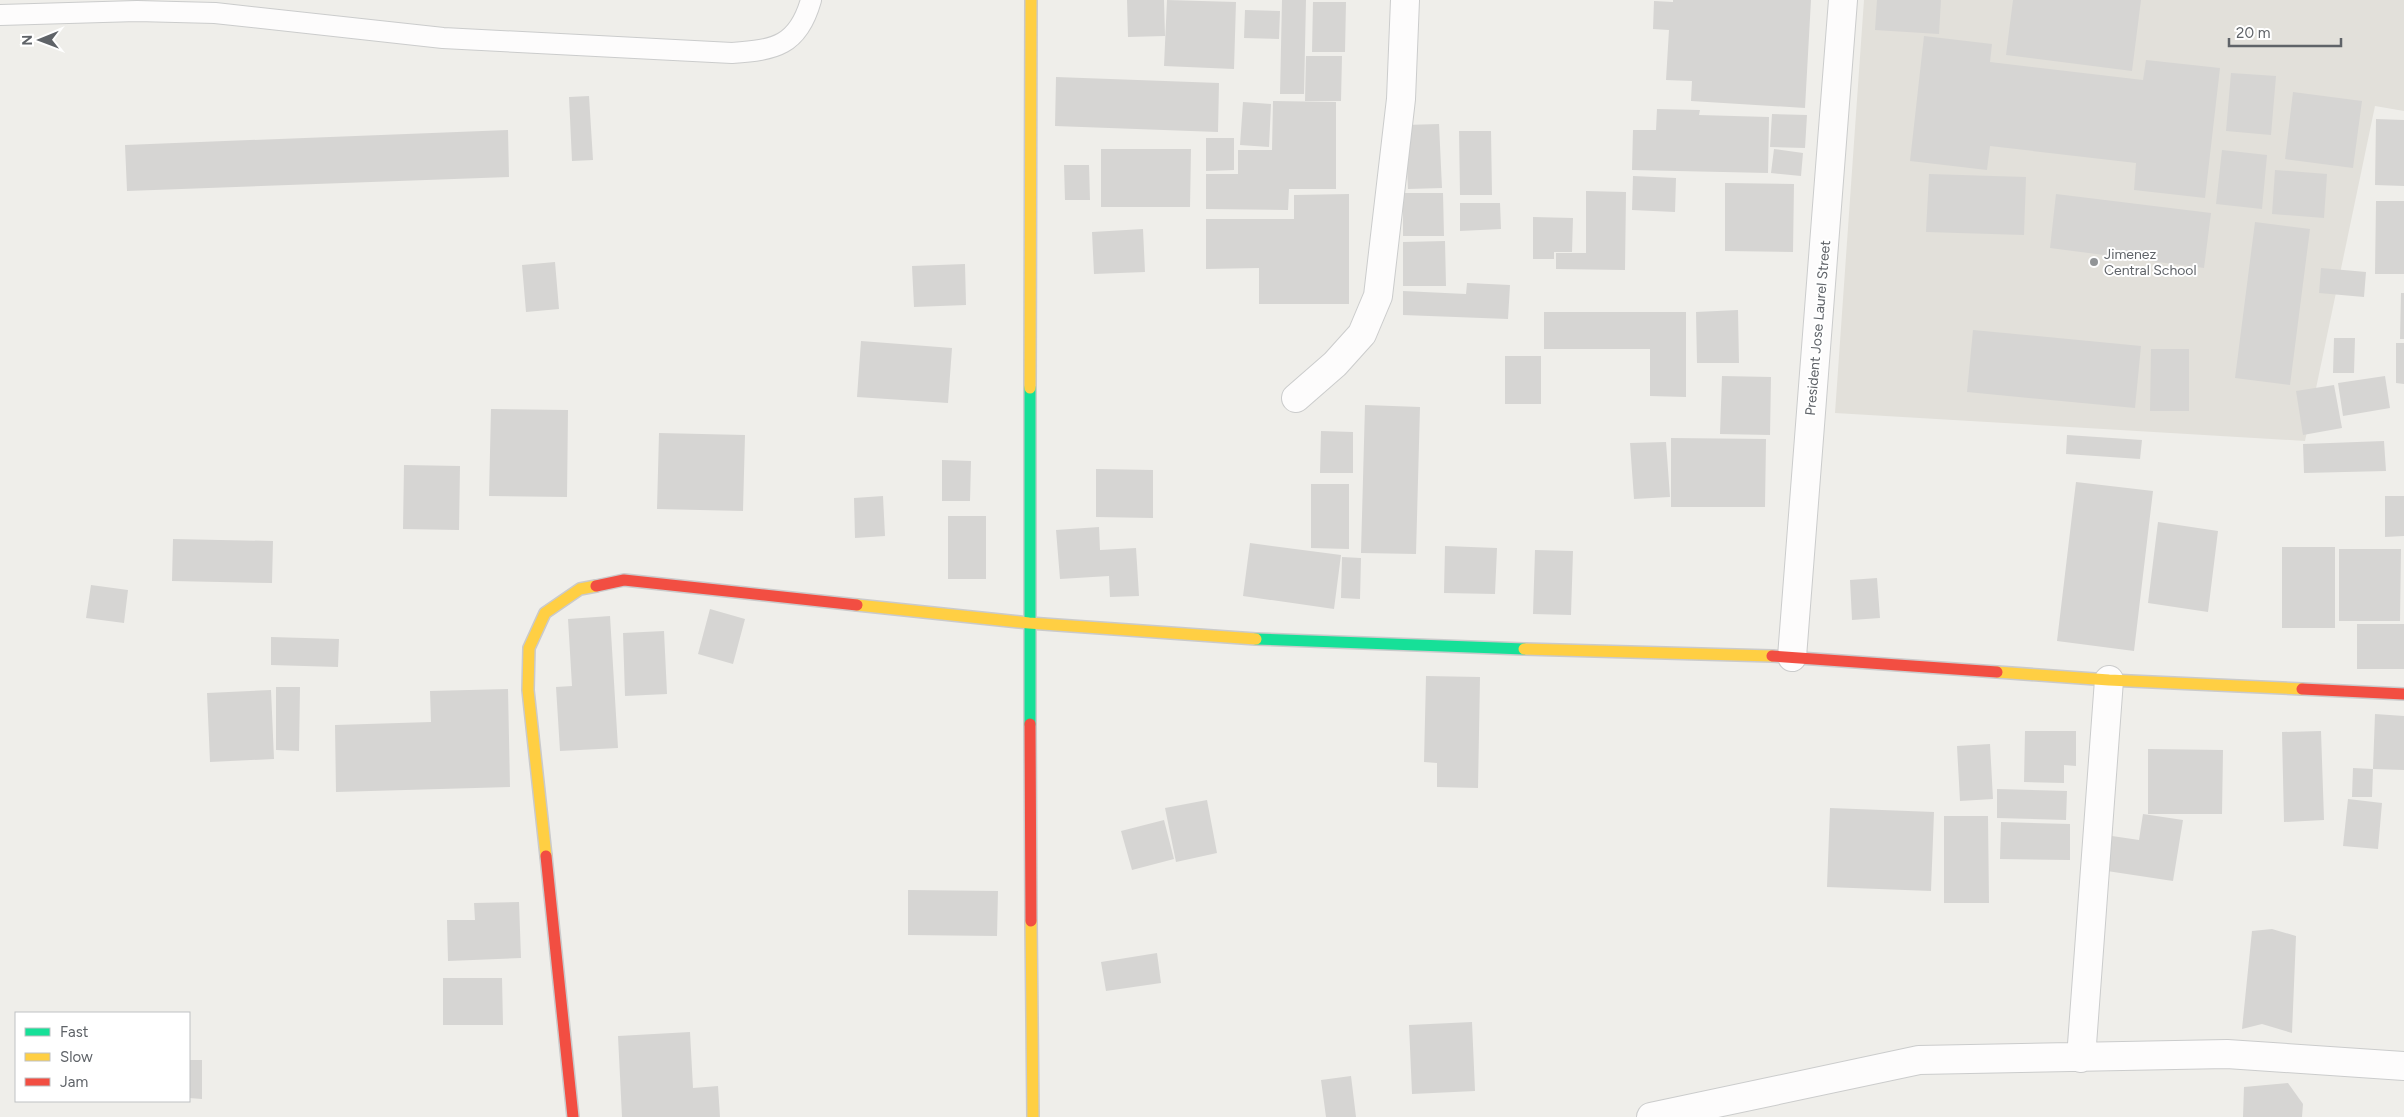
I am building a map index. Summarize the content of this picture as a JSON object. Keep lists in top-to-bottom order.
{
  "streets": {
    "street": ["President Jose Laurel Street"]
  },
  "places": ["Jimenez Central School"],
  "legend": ["Fast", "Slow", "Jam"],
  "scale_bar": "20 m",
  "north": "left"
}
